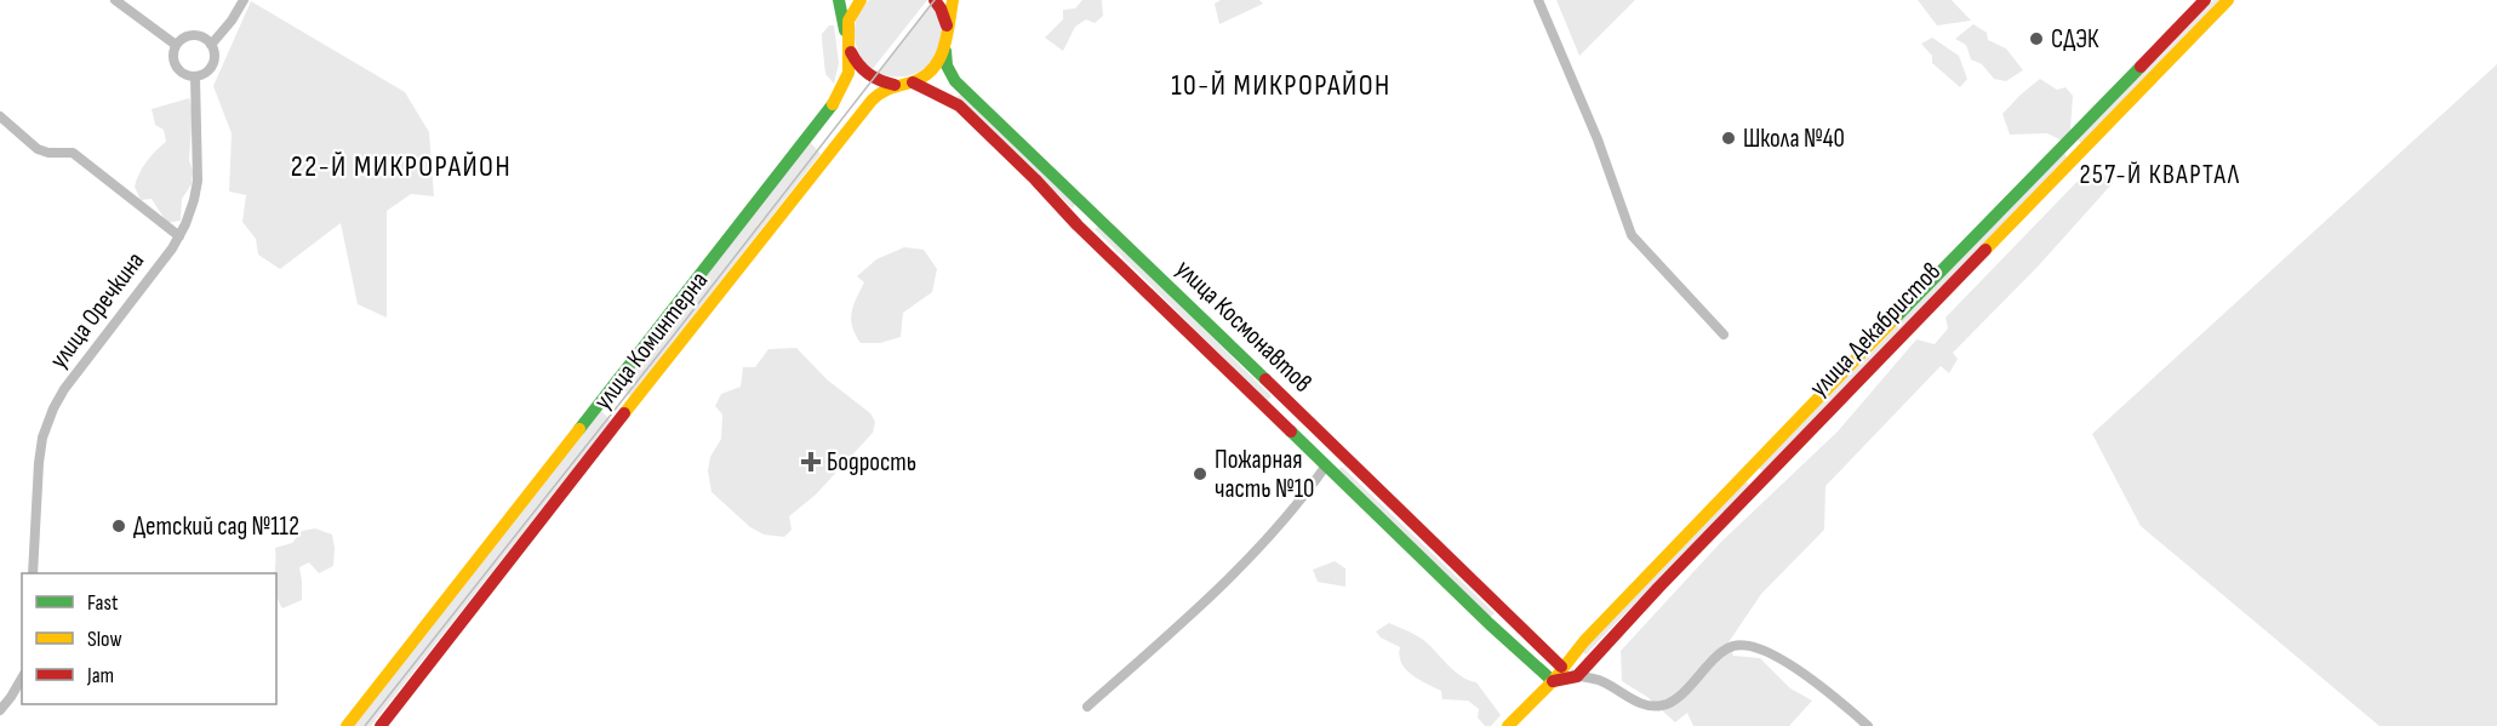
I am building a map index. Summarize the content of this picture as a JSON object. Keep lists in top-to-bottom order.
{
  "streets": {
    "street": [
      "улица Оречкина",
      "улица Космонавтов",
      "улица Декабристов",
      "улица Коминтерна"
    ]
  },
  "crossings": [
    ["улица Космонавтов", "улица Декабристов"]
  ],
  "districts": ["10-Й МИКРОРАЙОН", "22-Й МИКРОРАЙОН", "257-Й КВАРТАЛ"],
  "places": {
    "other": [
      "СДЭК",
      "Школа №40",
      "Пожарная часть №10",
      "Детский сад №112"
    ],
    "health": ["Бодрость"]
  },
  "legend": ["Fast", "Slow", "Jam"]
}
